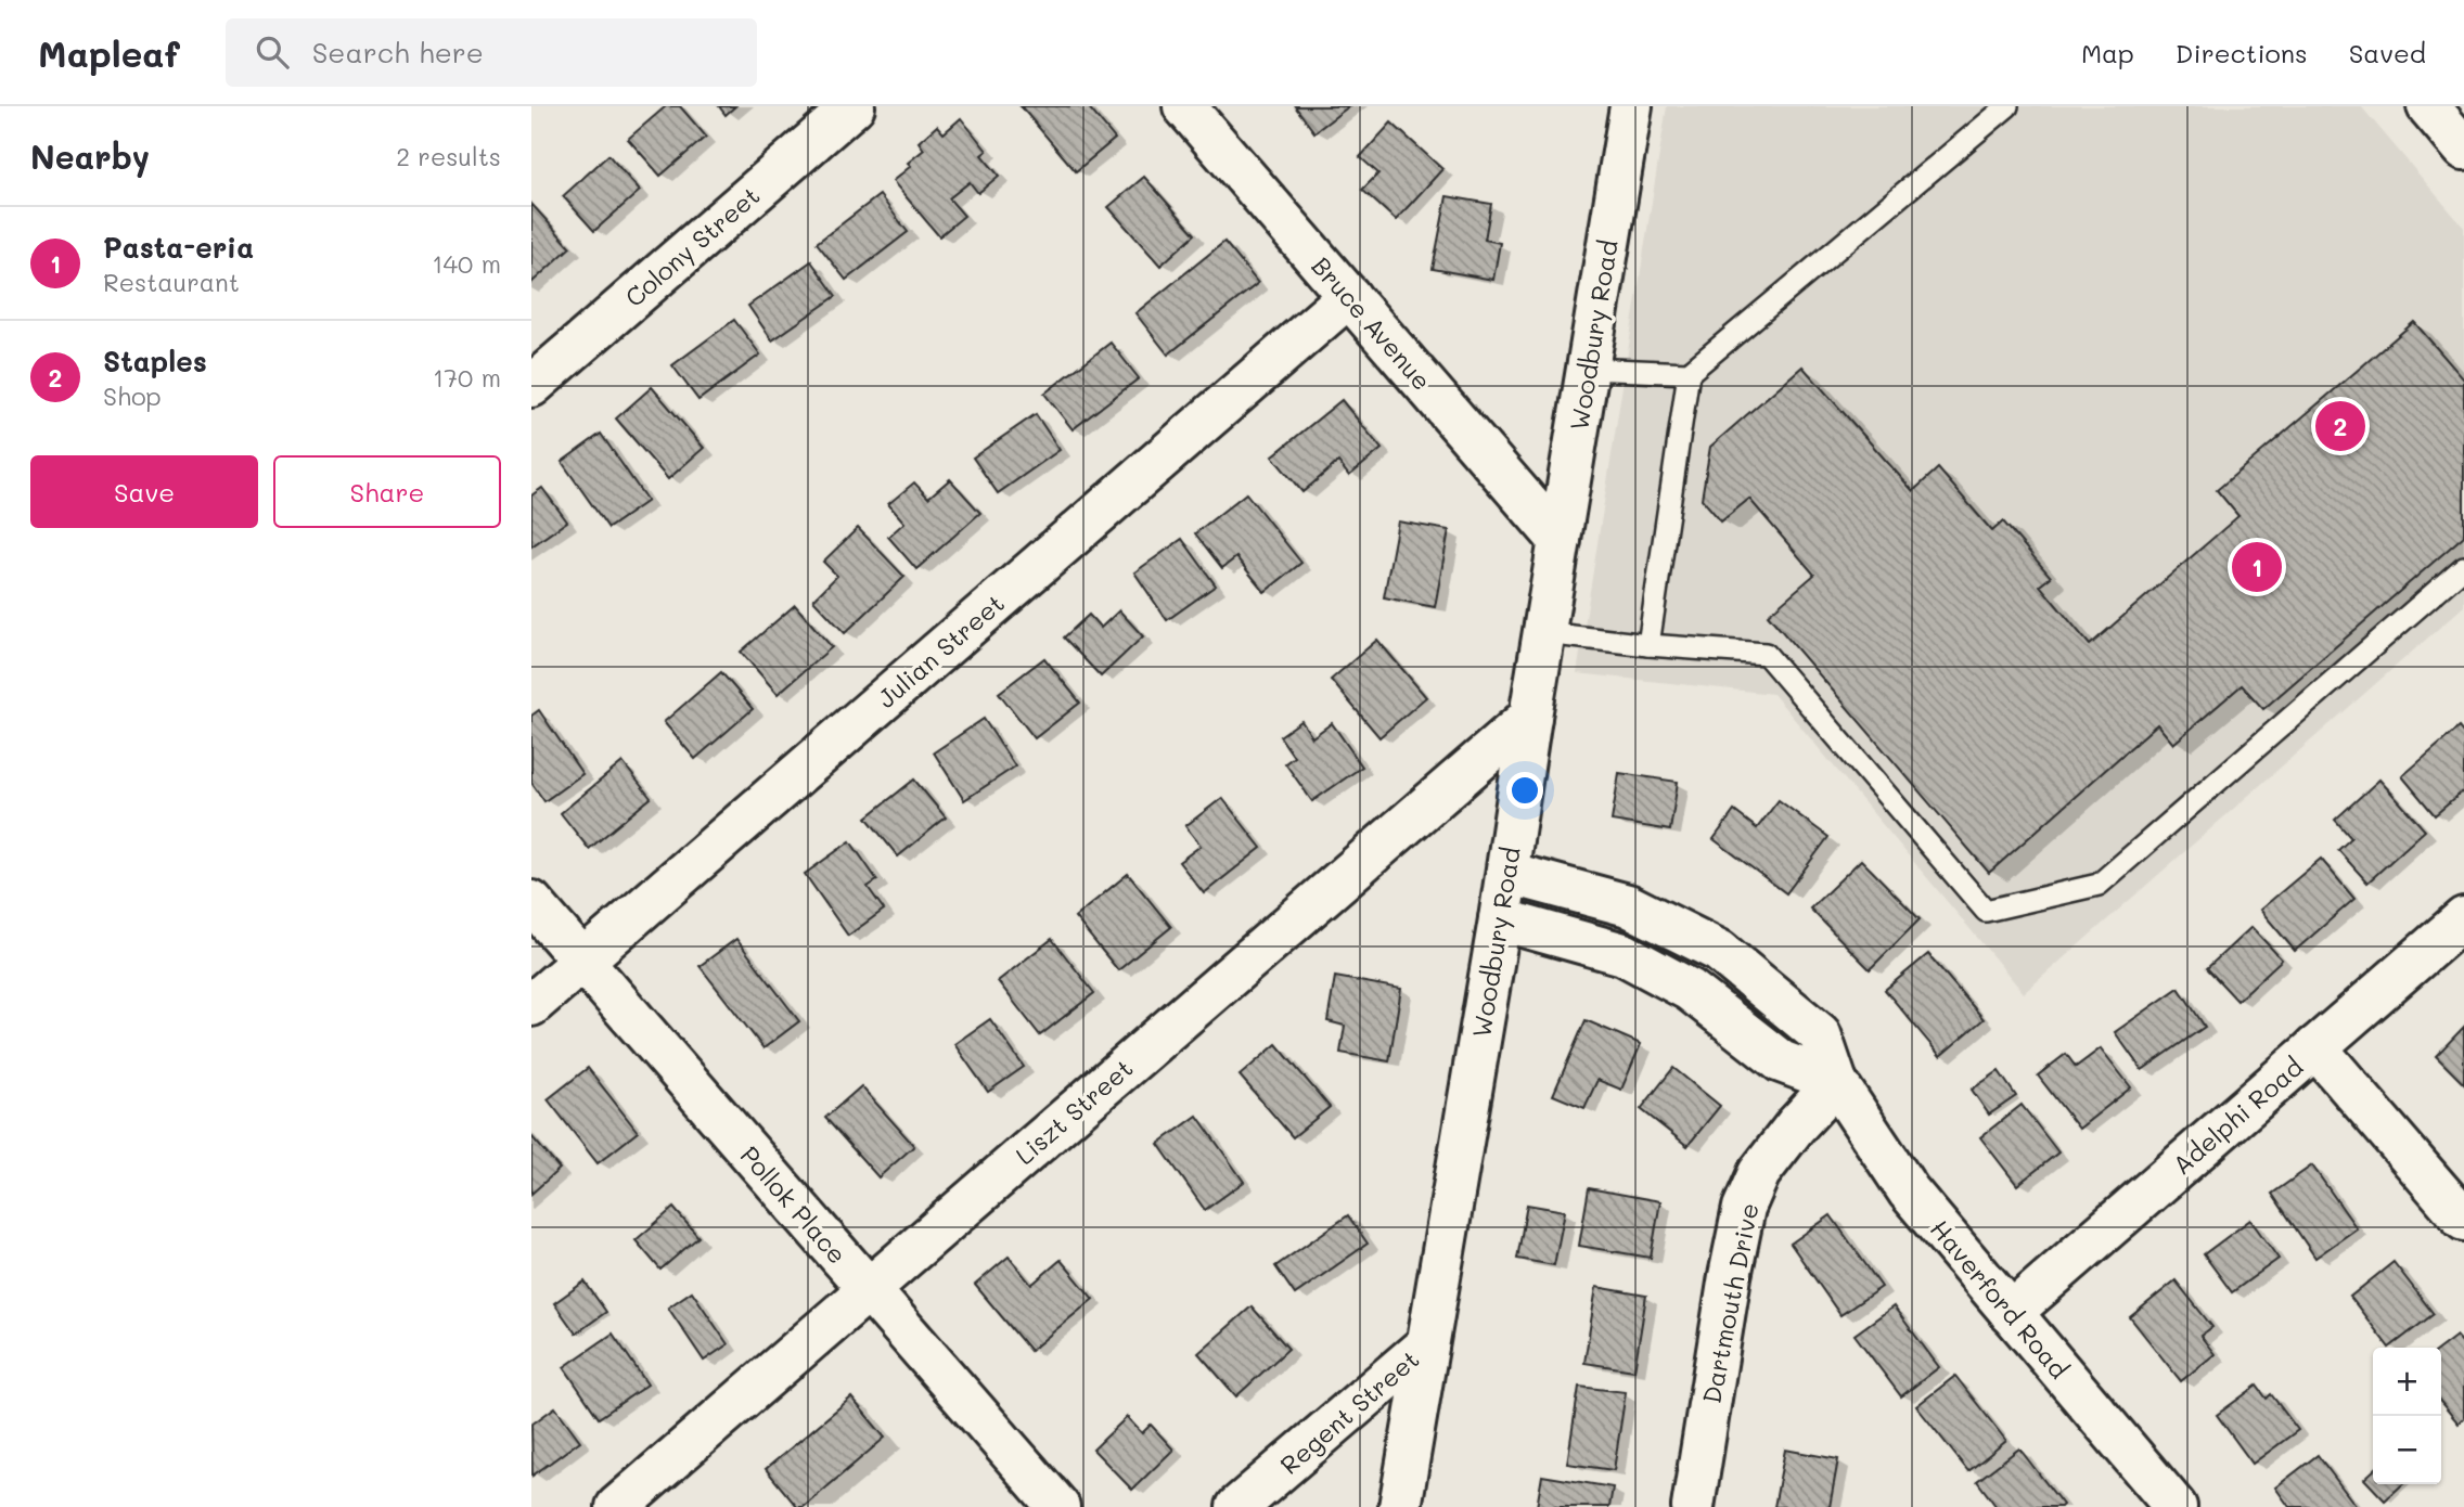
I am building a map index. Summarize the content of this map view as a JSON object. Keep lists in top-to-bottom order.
{
  "streets": {
    "street": [
      "Colony Street",
      "Bruce Avenue",
      "Woodbury Road",
      "Julian Street",
      "Liszt Street",
      "Adelphi Road",
      "Pollok Place",
      "Haverford Road",
      "Dartmouth Drive",
      "Regent Street"
    ]
  },
  "crossings": [
    ["Bruce Avenue", "Woodbury Road"],
    ["Bruce Avenue", "Julian Street"],
    ["Woodbury Road", "Liszt Street"],
    ["Woodbury Road", "Haverford Road"],
    ["Woodbury Road", "Regent Street"],
    ["Julian Street", "Pollok Place"],
    ["Liszt Street", "Pollok Place"],
    ["Adelphi Road", "Haverford Road"],
    ["Haverford Road", "Dartmouth Drive"]
  ],
  "page": {
    "header": "Mapleaf",
    "search": "Search here",
    "nav": ["Map", "Directions", "Saved"],
    "heading": ["Nearby", "2 results"],
    "list": [
      {
        "mark": "1",
        "name": "Pasta-eria",
        "note": "Restaurant",
        "value": "140 m"
      },
      {
        "mark": "2",
        "name": "Staples",
        "note": "Shop",
        "value": "170 m"
      }
    ],
    "pins": ["2", "1"],
    "buttons": ["Save", "Share"],
    "map_buttons": ["+", "−"]
  }
}
